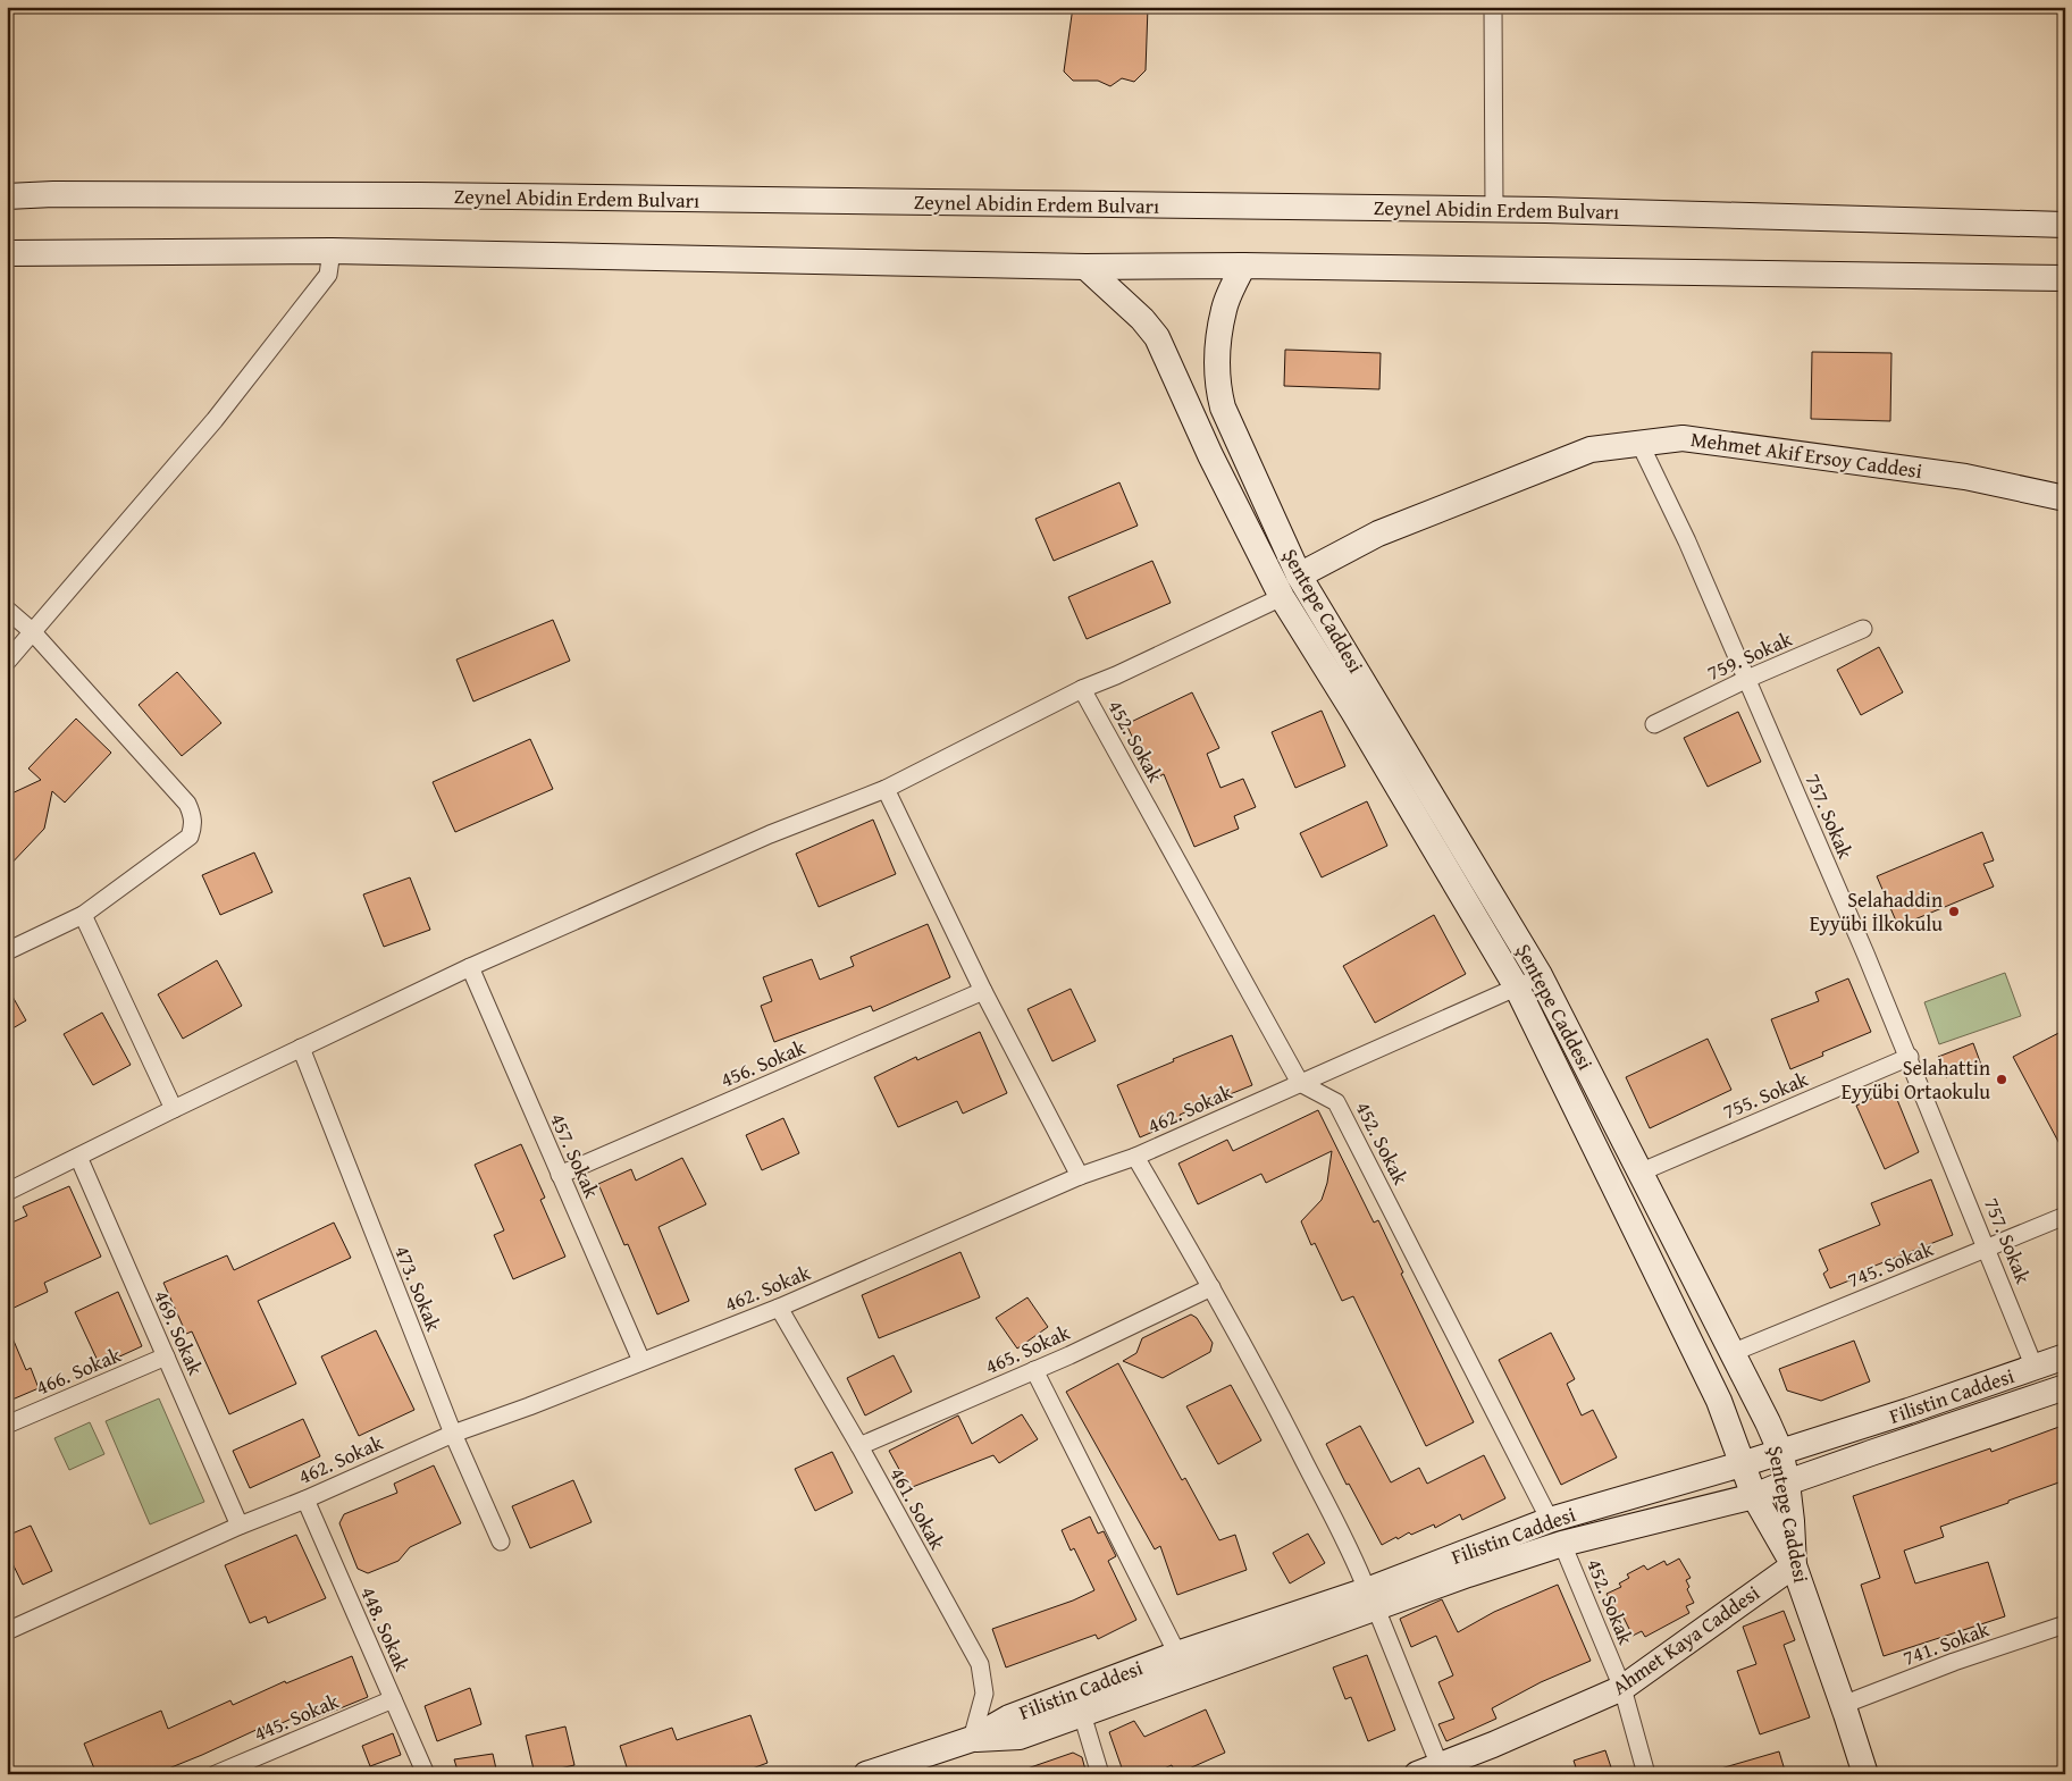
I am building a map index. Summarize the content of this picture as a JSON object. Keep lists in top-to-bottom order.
{
  "streets": {
    "street": [
      "Zeynel Abidin Erdem Bulvarı",
      "Mehmet Akif Ersoy Caddesi",
      "Şentepe Caddesi",
      "759. Sokak",
      "452. Sokak",
      "757. Sokak",
      "456. Sokak",
      "755. Sokak",
      "462. Sokak",
      "457. Sokak",
      "745. Sokak",
      "473. Sokak",
      "469. Sokak",
      "465. Sokak",
      "466. Sokak",
      "Filistin Caddesi",
      "461. Sokak",
      "448. Sokak",
      "Ahmet Kaya Caddesi",
      "741. Sokak",
      "445. Sokak"
    ]
  },
  "crossings": [
    ["Mehmet Akif Ersoy Caddesi", "Şentepe Caddesi"],
    ["Mehmet Akif Ersoy Caddesi", "757. Sokak"],
    ["Şentepe Caddesi", "755. Sokak"],
    ["Şentepe Caddesi", "462. Sokak"],
    ["Şentepe Caddesi", "745. Sokak"],
    ["Şentepe Caddesi", "Filistin Caddesi"],
    ["Şentepe Caddesi", "Ahmet Kaya Caddesi"],
    ["Şentepe Caddesi", "741. Sokak"],
    ["759. Sokak", "757. Sokak"],
    ["452. Sokak", "462. Sokak"],
    ["452. Sokak", "Filistin Caddesi"],
    ["452. Sokak", "Ahmet Kaya Caddesi"],
    ["757. Sokak", "755. Sokak"],
    ["757. Sokak", "745. Sokak"],
    ["757. Sokak", "Filistin Caddesi"],
    ["456. Sokak", "457. Sokak"],
    ["462. Sokak", "457. Sokak"],
    ["462. Sokak", "473. Sokak"],
    ["462. Sokak", "469. Sokak"],
    ["462. Sokak", "461. Sokak"],
    ["462. Sokak", "448. Sokak"],
    ["469. Sokak", "466. Sokak"],
    ["465. Sokak", "461. Sokak"],
    ["Filistin Caddesi", "461. Sokak"],
    ["448. Sokak", "445. Sokak"]
  ],
  "places": ["Selahaddin Eyyübi İlkokulu", "Selahattin Eyyübi Ortaokulu"]
}
